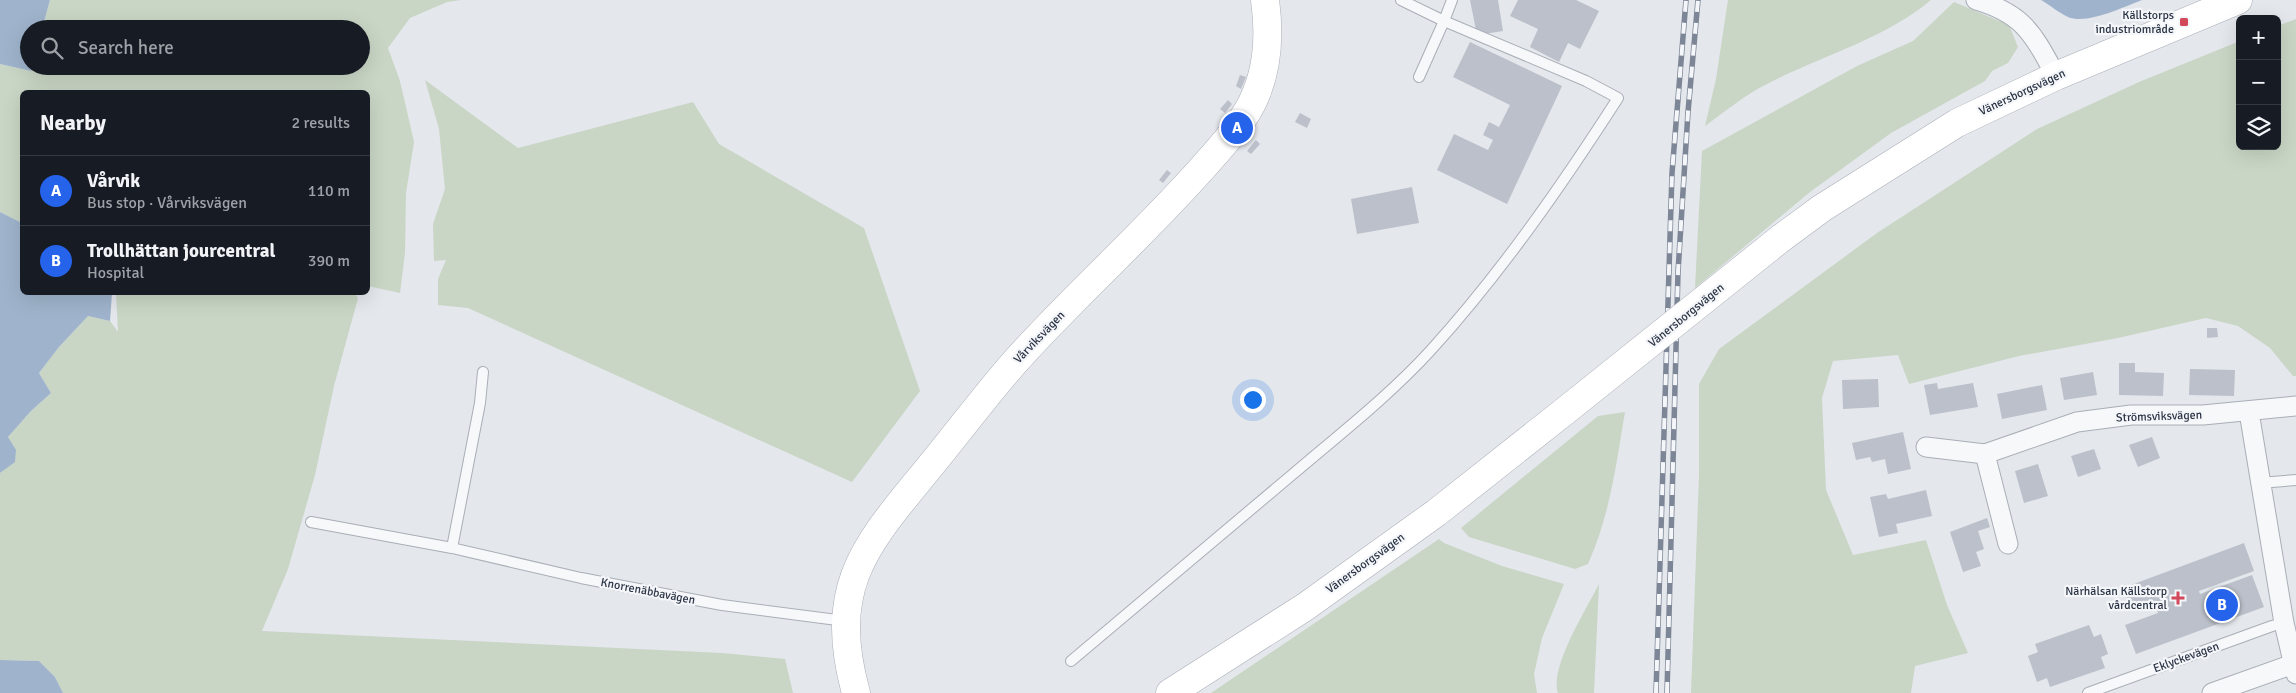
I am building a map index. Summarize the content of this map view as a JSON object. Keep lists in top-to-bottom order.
{
  "streets": {
    "main road": ["Vänersborgsvägen", "Vårviksvägen"],
    "street": ["Strömsviksvägen"],
    "lane": ["Knorrenäbbavägen", "Eklyckevägen"]
  },
  "crossings": [
    ["Vårviksvägen", "Knorrenäbbavägen"]
  ],
  "places": {
    "transit": ["Källstorps industriområde"],
    "health": ["Närhälsan Källstorp vårdcentral"]
  },
  "page": {
    "map_buttons": ["+", "−"],
    "search": "Search here",
    "heading": ["Nearby", "2 results"],
    "pins": ["A", "B"],
    "list": [
      {
        "mark": "A",
        "name": "Vårvik",
        "note": "Bus stop · Vårviksvägen",
        "value": "110 m"
      },
      {
        "mark": "B",
        "name": "Trollhättan jourcentral",
        "note": "Hospital",
        "value": "390 m"
      }
    ]
  }
}
